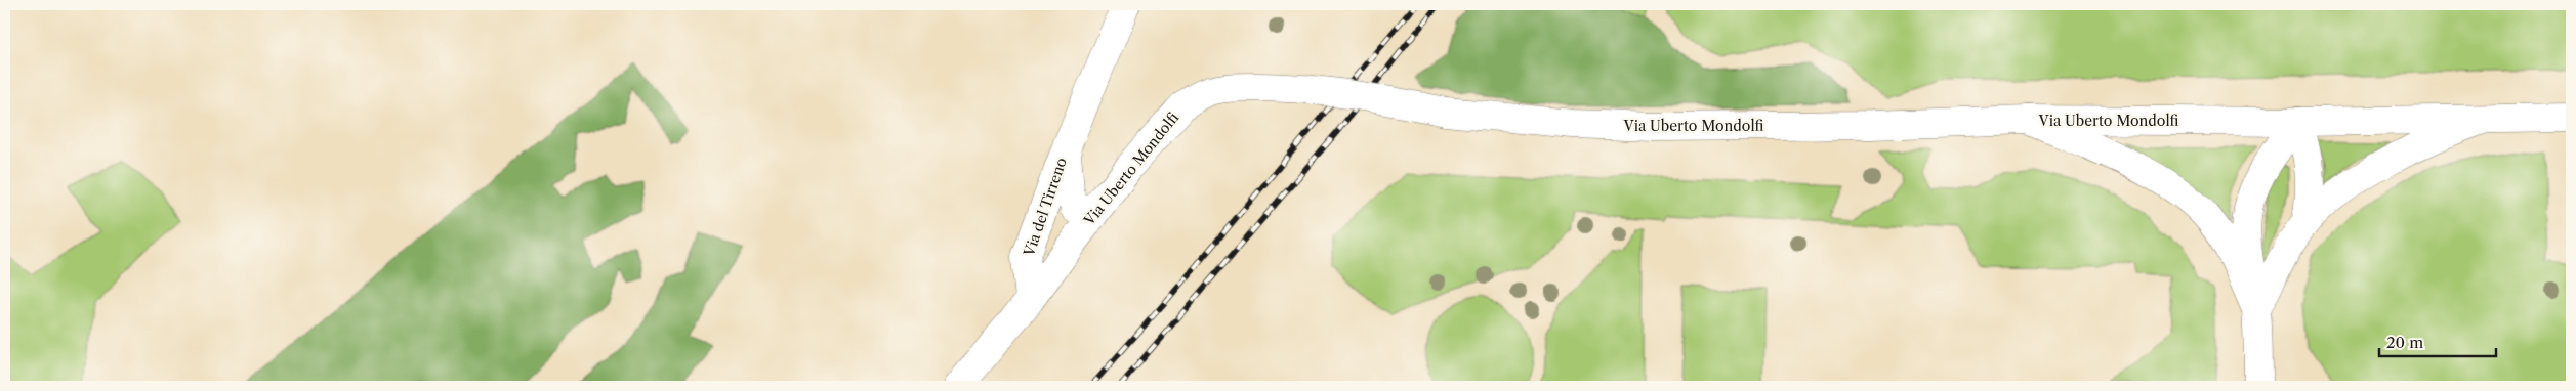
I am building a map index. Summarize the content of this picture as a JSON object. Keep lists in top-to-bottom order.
{
  "streets": {
    "main road": ["Via Uberto Mondolfi", "Via del Tirreno"]
  },
  "crossings": [
    ["Via Uberto Mondolfi", "Via del Tirreno"]
  ],
  "scale_bar": "20 m"
}
